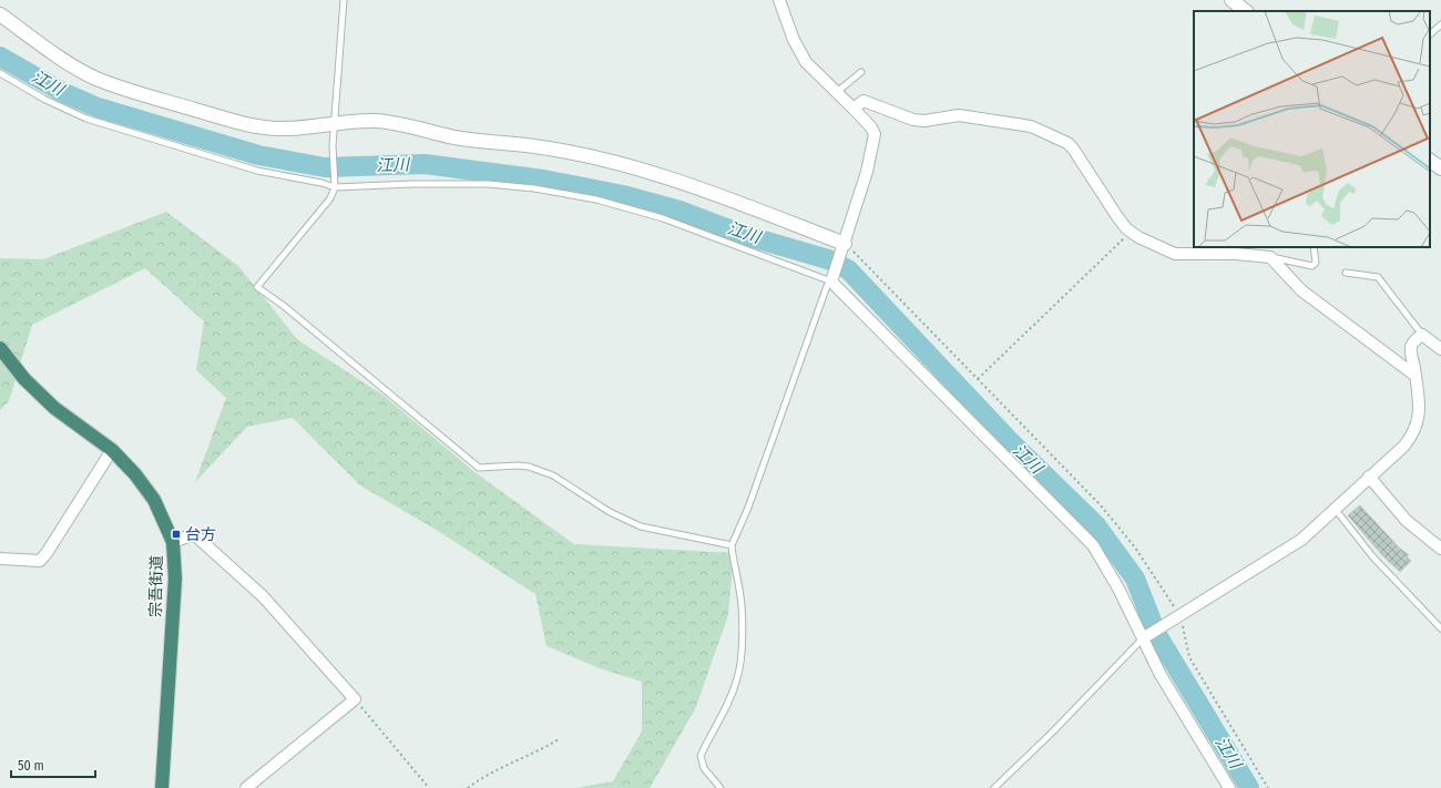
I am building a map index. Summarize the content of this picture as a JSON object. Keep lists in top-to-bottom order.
{
  "streets": {
    "highway": ["宗吾街道"]
  },
  "water": ["江川"],
  "places": {
    "transit": ["台方"]
  },
  "scale_bar": "50 m"
}
